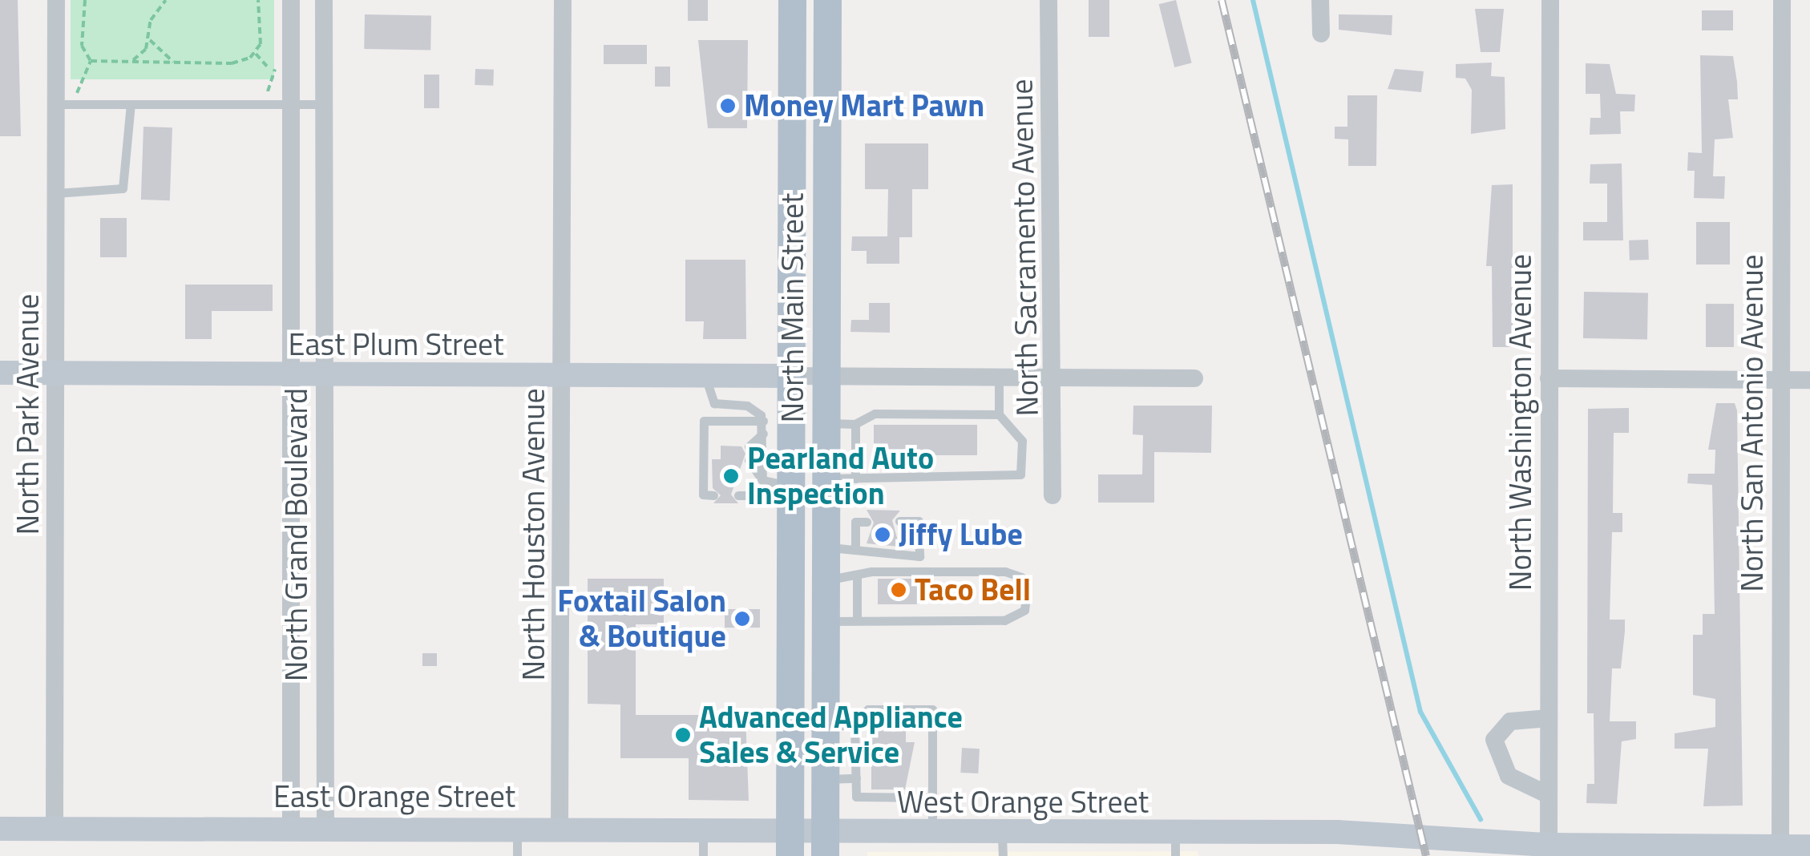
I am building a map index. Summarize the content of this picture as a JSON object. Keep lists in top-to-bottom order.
{
  "streets": {
    "main road": ["North Main Street"],
    "street": [
      "North Sacramento Avenue",
      "East Plum Street",
      "North Park Avenue",
      "North Washington Avenue",
      "North San Antonio Avenue",
      "North Grand Boulevard",
      "North Houston Avenue",
      "East Orange Street",
      "West Orange Street"
    ]
  },
  "crossings": [
    ["North Main Street", "East Plum Street"],
    ["North Main Street", "East Orange Street"],
    ["North Main Street", "West Orange Street"],
    ["East Plum Street", "North Park Avenue"],
    ["East Plum Street", "North Grand Boulevard"],
    ["East Plum Street", "North Houston Avenue"],
    ["North Park Avenue", "East Orange Street"],
    ["North Washington Avenue", "West Orange Street"],
    ["North San Antonio Avenue", "West Orange Street"],
    ["North Grand Boulevard", "East Orange Street"],
    ["North Houston Avenue", "East Orange Street"],
    ["East Orange Street", "West Orange Street"]
  ],
  "places": [
    "Money Mart Pawn",
    "Pearland Auto Inspection",
    "Jiffy Lube",
    "Taco Bell",
    "Foxtail Salon & Boutique",
    "Advanced Appliance Sales & Service"
  ]
}
